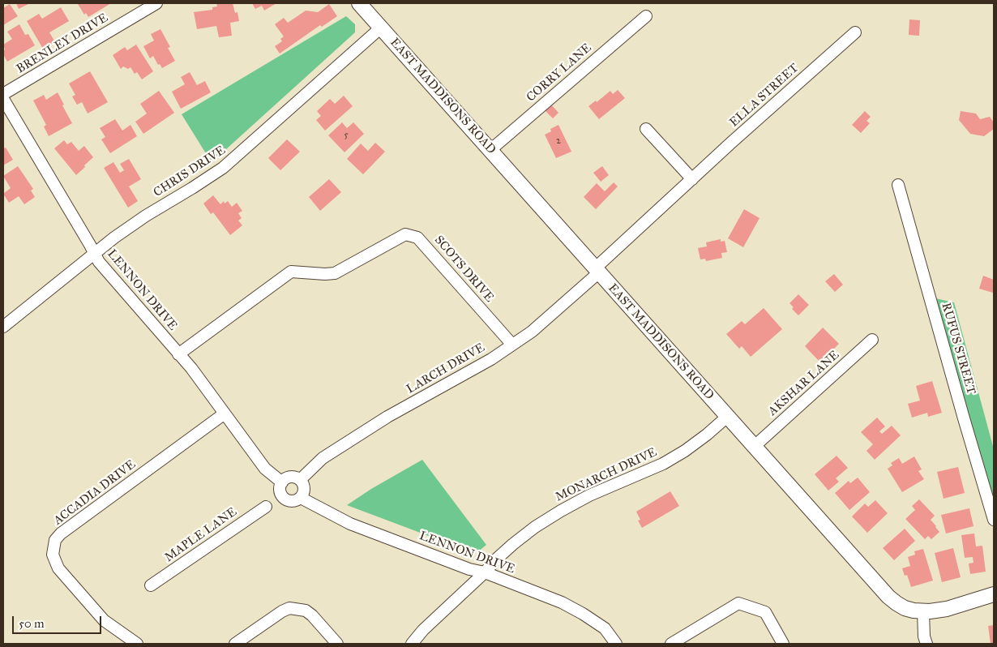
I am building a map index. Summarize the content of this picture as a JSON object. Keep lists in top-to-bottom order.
{
  "streets": {
    "street": [
      "BRENLEY DRIVE",
      "CORRY LANE",
      "ELLA STREET",
      "EAST MADDISONS ROAD",
      "CHRIS DRIVE",
      "SCOTS DRIVE",
      "LENNON DRIVE",
      "RUFUS STREET",
      "LARCH DRIVE",
      "AKSHAR LANE",
      "MONARCH DRIVE",
      "ACCADIA DRIVE",
      "MAPLE LANE"
    ]
  },
  "crossings": [
    ["CORRY LANE", "EAST MADDISONS ROAD"],
    ["ELLA STREET", "EAST MADDISONS ROAD"],
    ["ELLA STREET", "LARCH DRIVE"],
    ["EAST MADDISONS ROAD", "CHRIS DRIVE"],
    ["EAST MADDISONS ROAD", "LARCH DRIVE"],
    ["EAST MADDISONS ROAD", "AKSHAR LANE"],
    ["EAST MADDISONS ROAD", "MONARCH DRIVE"],
    ["CHRIS DRIVE", "LENNON DRIVE"],
    ["SCOTS DRIVE", "LENNON DRIVE"],
    ["SCOTS DRIVE", "LARCH DRIVE"],
    ["LENNON DRIVE", "LARCH DRIVE"],
    ["LENNON DRIVE", "MONARCH DRIVE"],
    ["LENNON DRIVE", "ACCADIA DRIVE"]
  ],
  "house_numbers": ["5", "2"],
  "scale_bar": "50 m"
}
